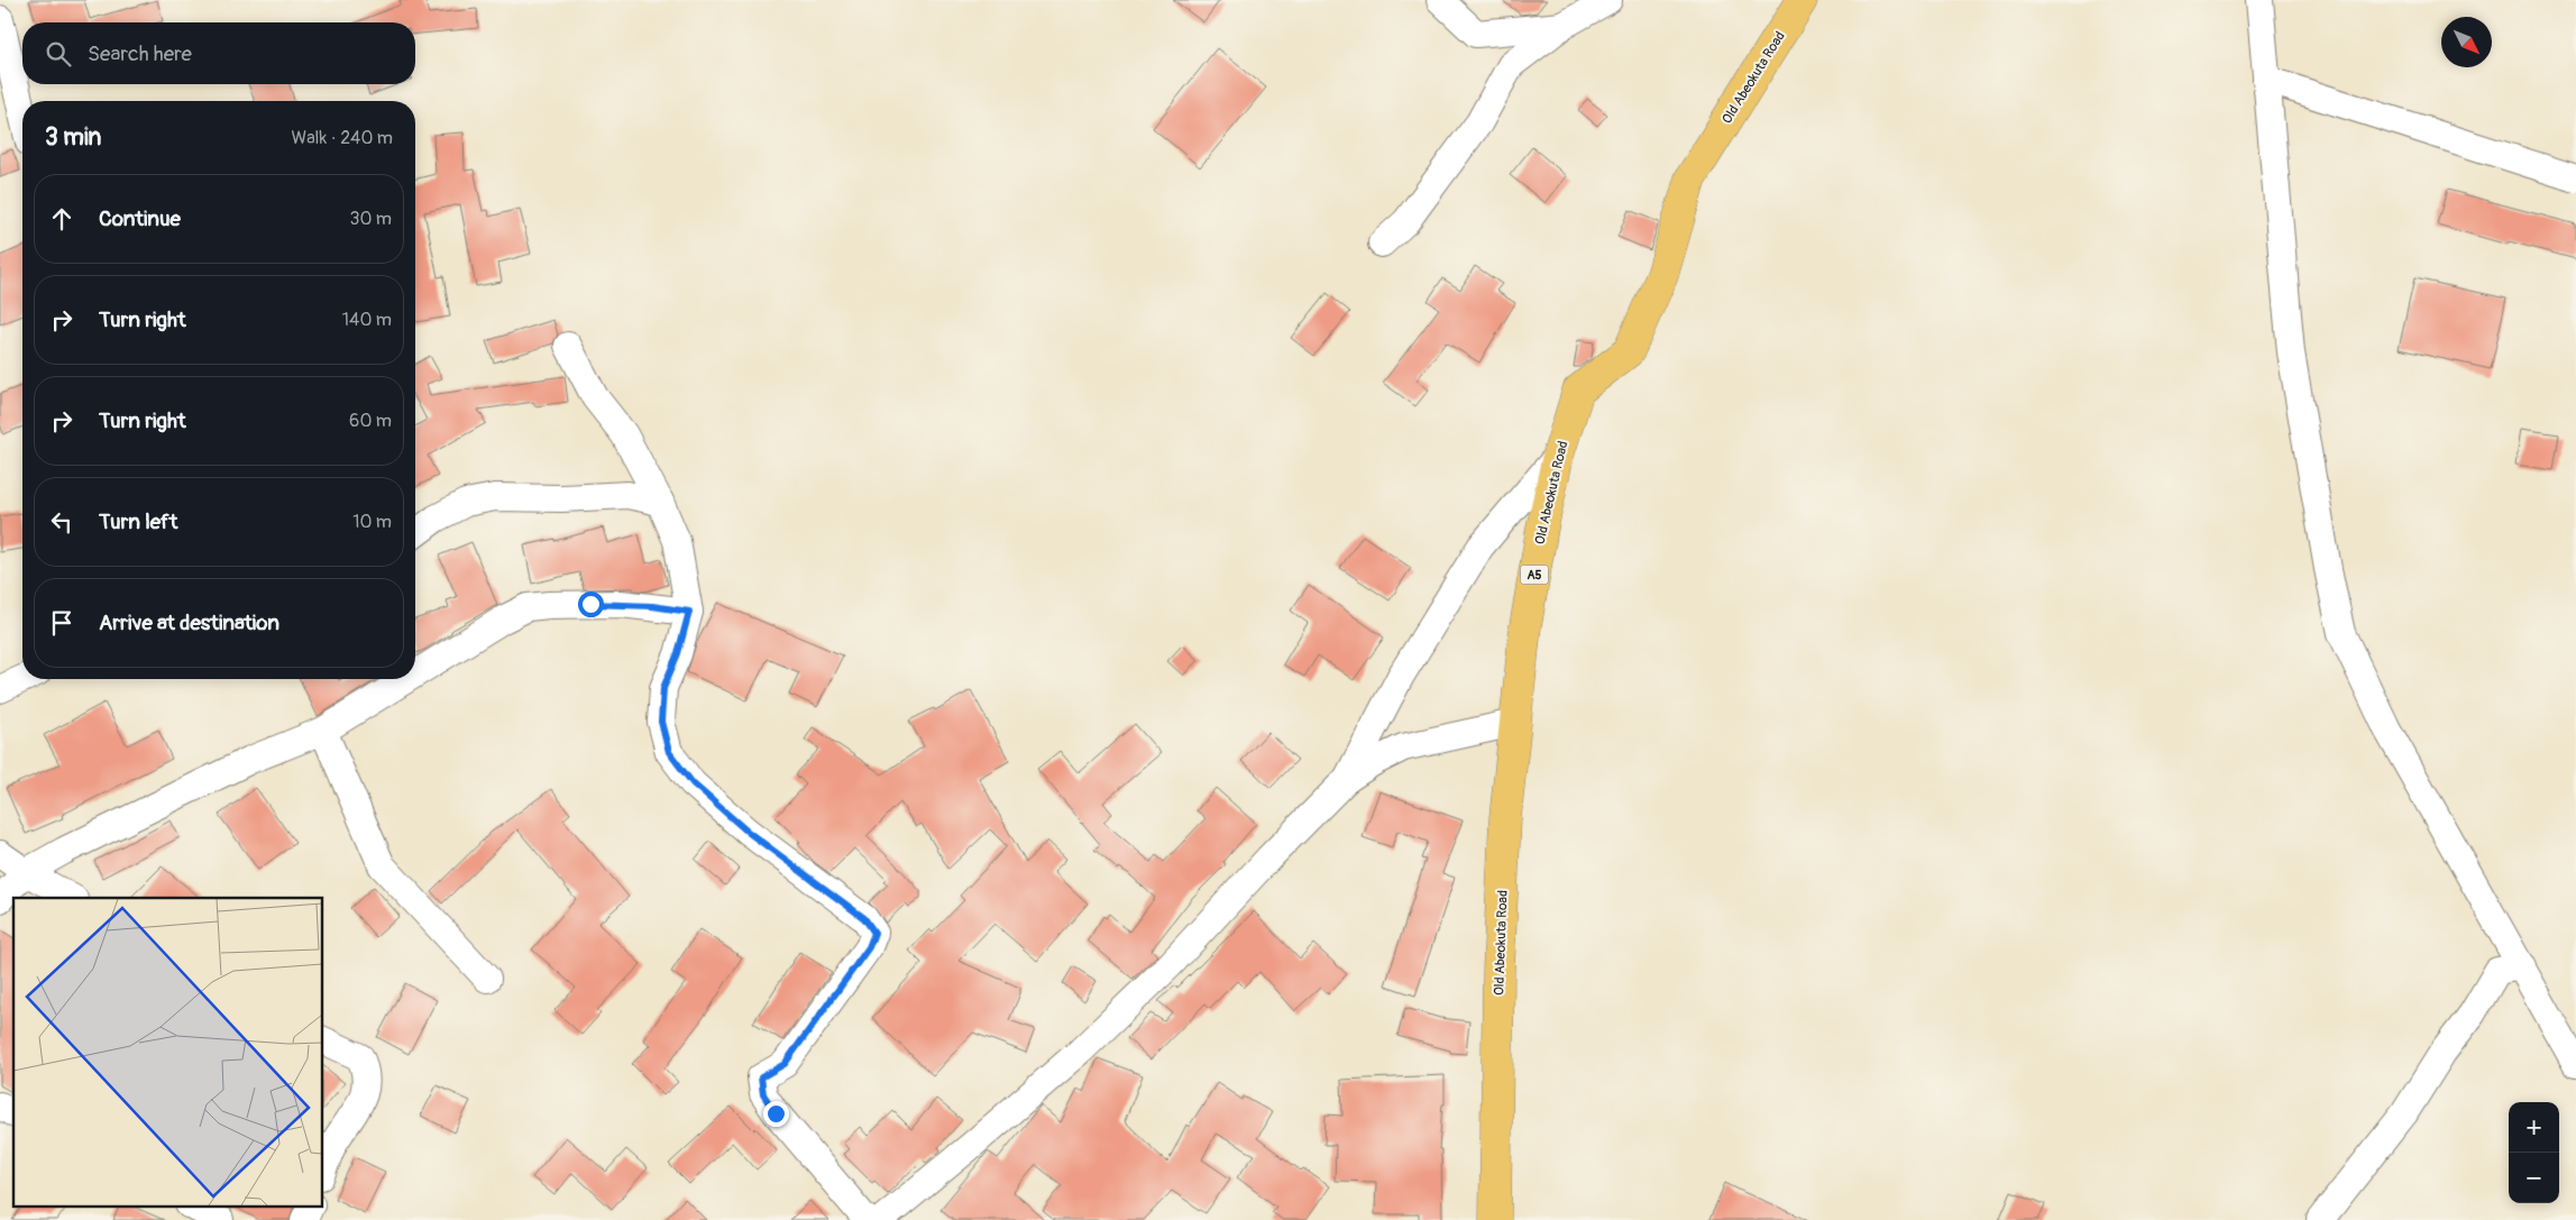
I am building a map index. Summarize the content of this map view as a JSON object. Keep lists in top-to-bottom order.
{
  "streets": {
    "highway": ["Old Abeokuta Road", "A5"]
  },
  "north": "bottom right",
  "page": {
    "search": "Search here",
    "heading": ["3 min", "Walk · 240 m"],
    "list": [
      ["Continue", "30 m"],
      ["Turn right", "140 m"],
      ["Turn right", "60 m"],
      ["Turn left", "10 m"],
      "Arrive at destination"
    ],
    "map_buttons": ["+", "−"]
  }
}
